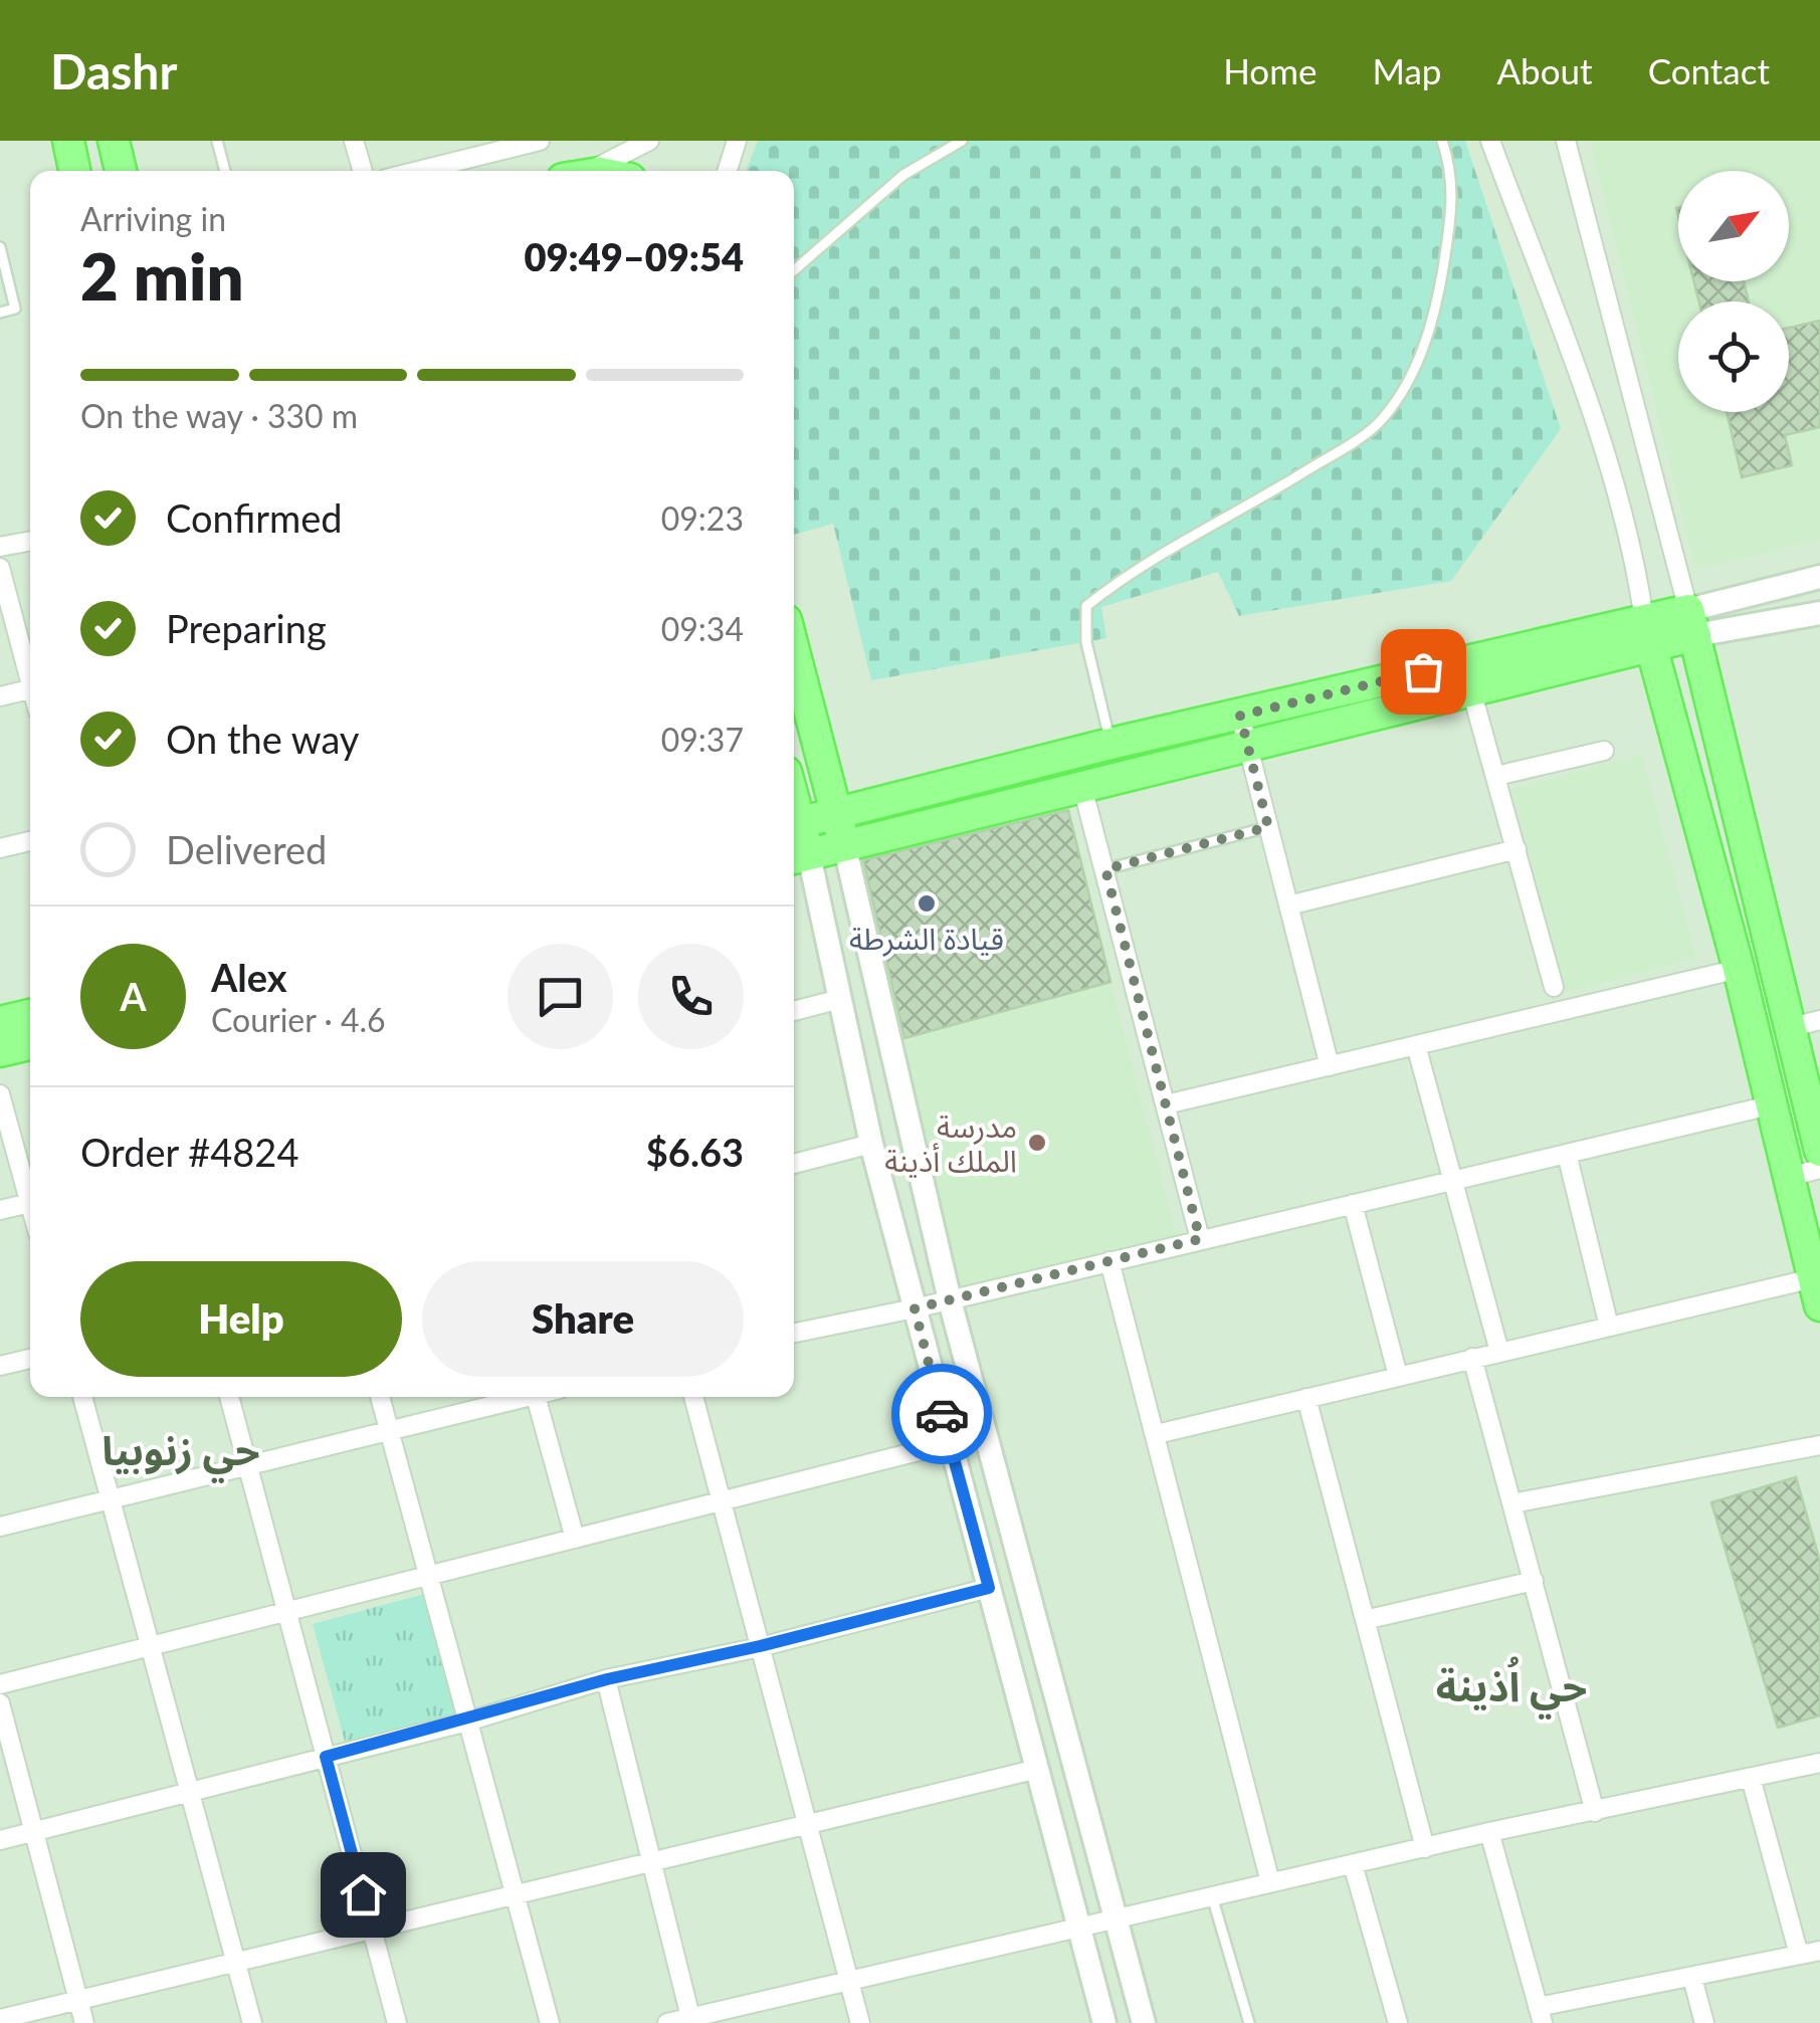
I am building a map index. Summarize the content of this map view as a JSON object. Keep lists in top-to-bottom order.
{
  "districts": ["حي زنوبيا", "حي اُذينة"],
  "places": ["قيادة الشرطة", "مدرسة الملك أذينة"],
  "north": "top right",
  "page": {
    "header": "Dashr",
    "nav": [
      "Home",
      "Map",
      "About",
      "Contact"
    ],
    "heading": ["2 min", "Arriving in", "09:49–09:54"],
    "panel": [
      "Alex",
      "Courier · 4.6",
      "Order #4824",
      "$6.63"
    ],
    "bar": "On the way · 330 m",
    "list": [
      ["Confirmed", "09:23"],
      ["Preparing", "09:34"],
      ["On the way", "09:37"],
      "Delivered"
    ],
    "round": "A",
    "buttons": ["Help", "Share"]
  }
}
